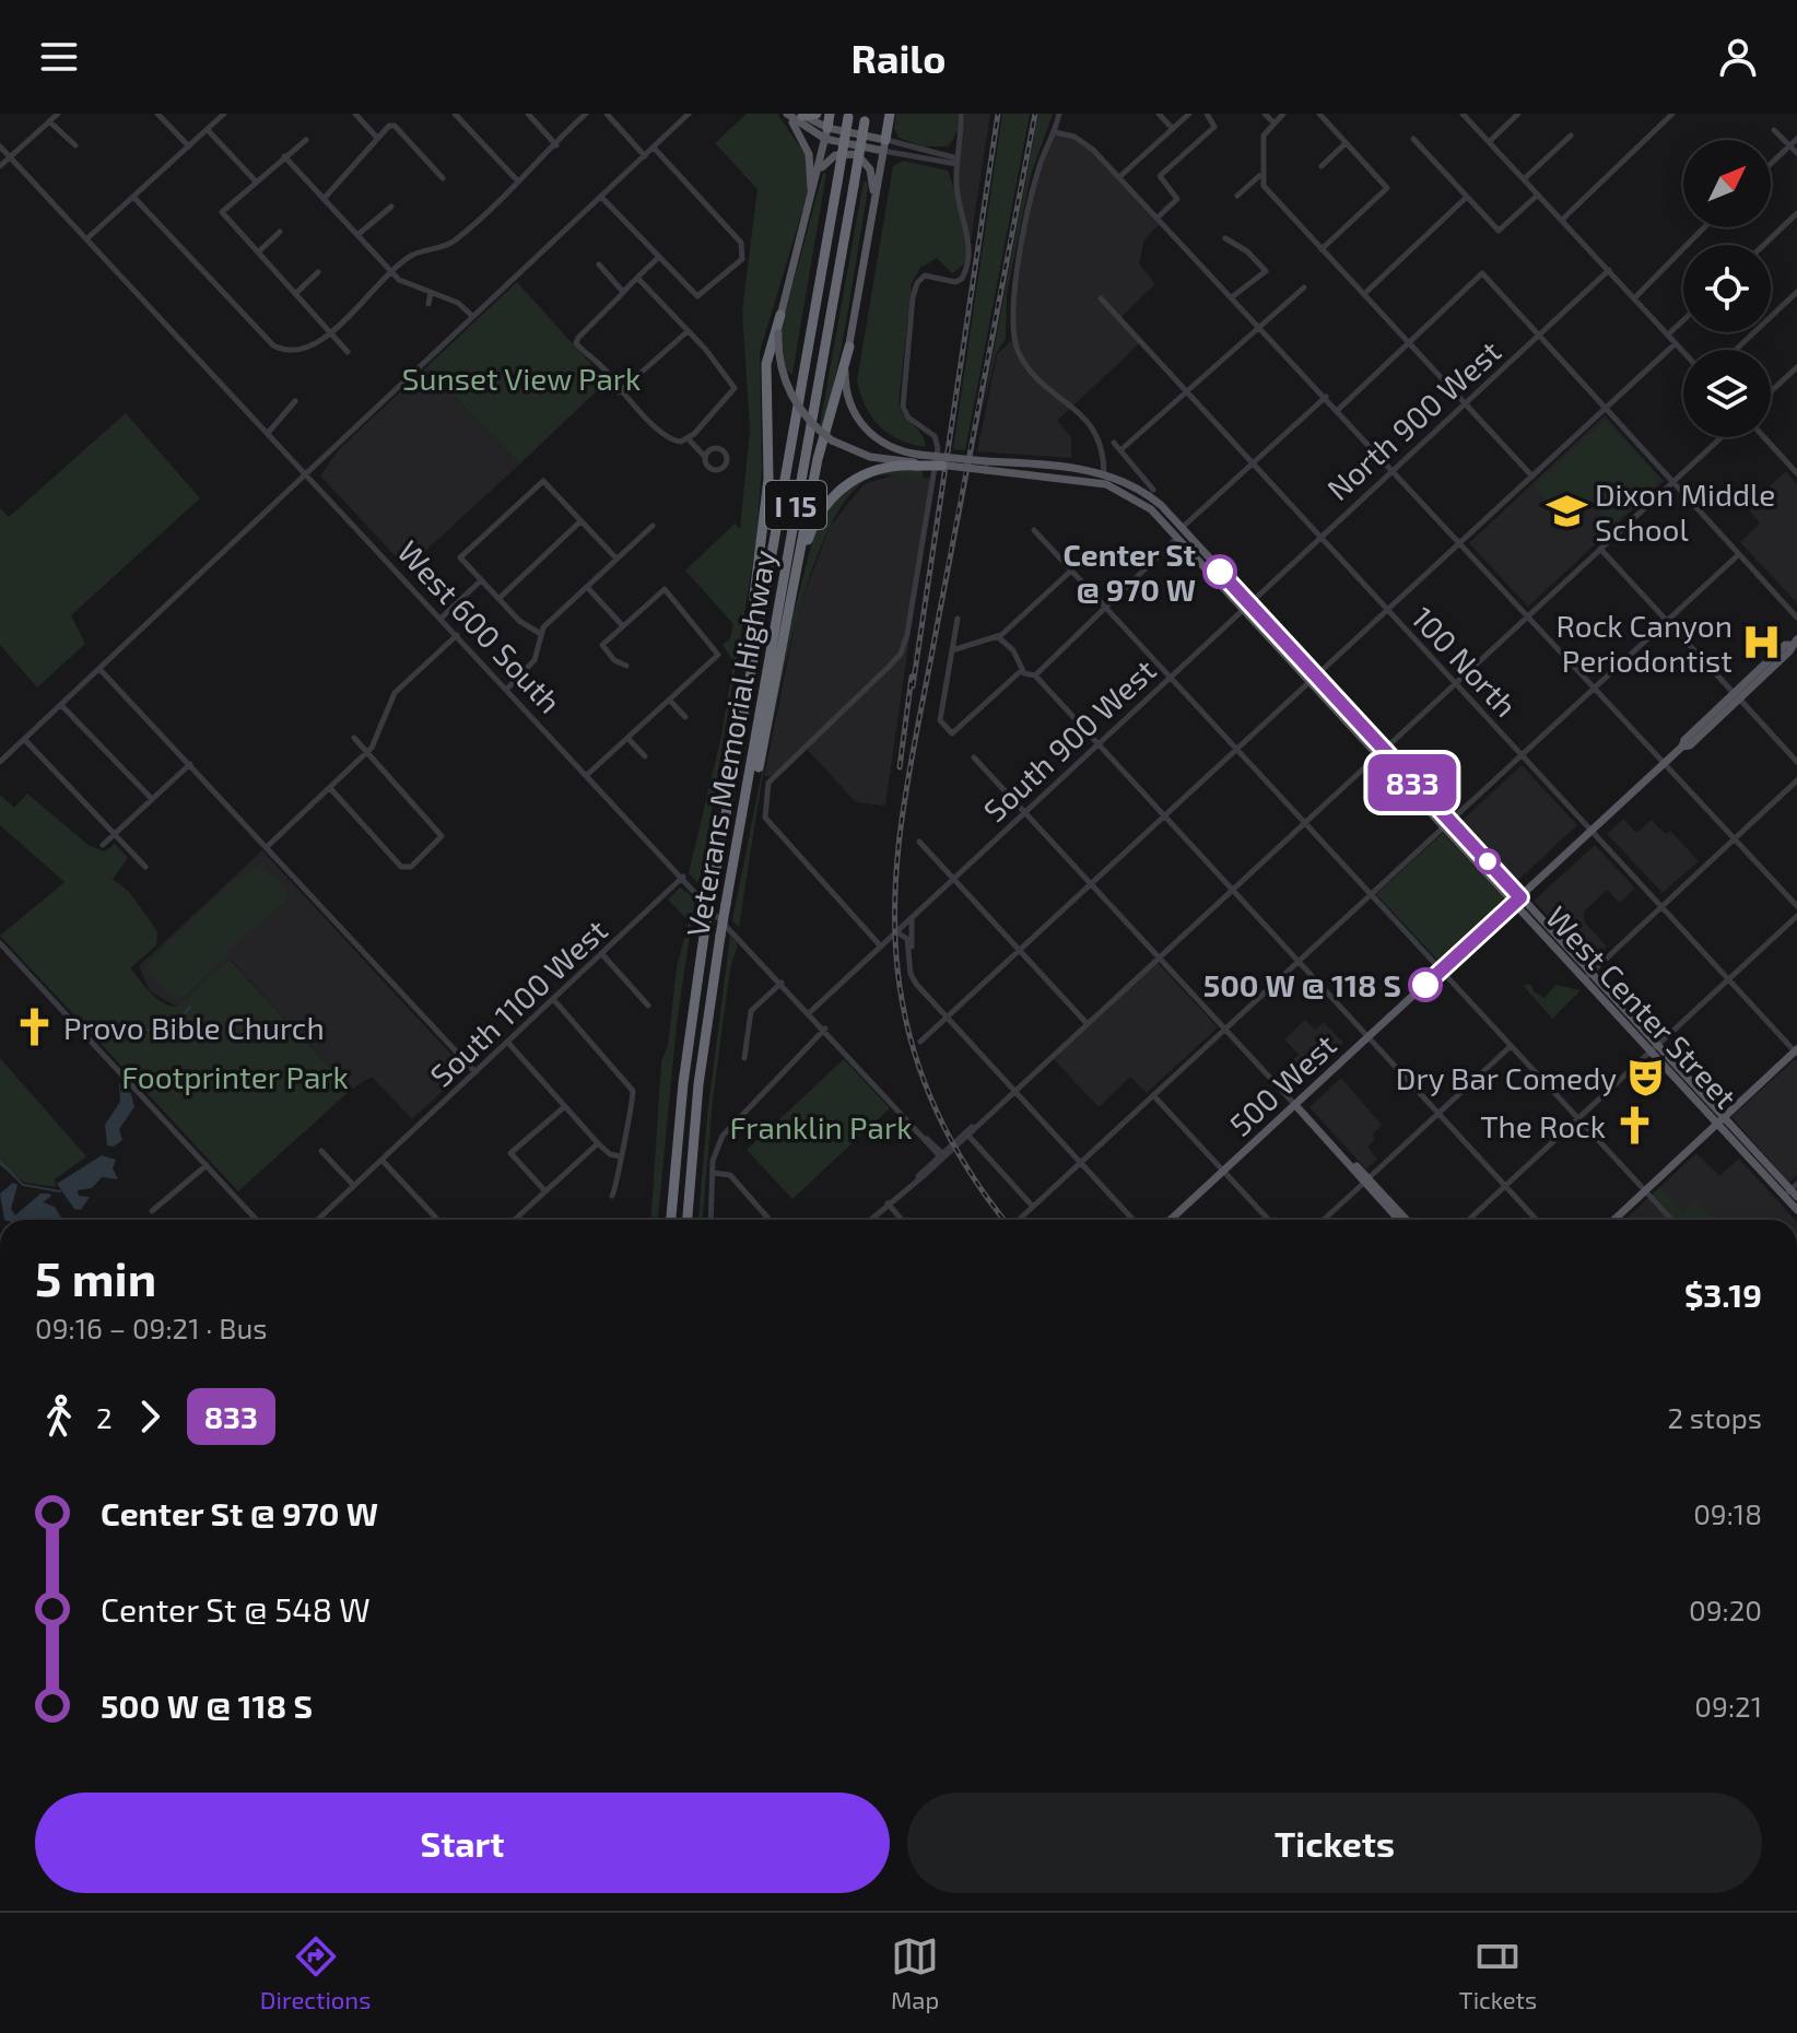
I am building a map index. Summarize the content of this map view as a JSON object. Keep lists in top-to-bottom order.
{
  "streets": {
    "highway": ["I 15", "Veterans Memorial Highway"],
    "main road": ["West Center Street", "500 West"],
    "street": [
      "North 900 West",
      "West 600 South",
      "100 North",
      "South 900 West",
      "South 1100 West"
    ]
  },
  "crossings": [
    ["North 900 West", "100 North"],
    ["North 900 West", "South 900 West"],
    ["North 900 West", "West Center Street"],
    ["West 600 South", "South 900 West"],
    ["West 600 South", "South 1100 West"],
    ["100 North", "500 West"],
    ["South 900 West", "West Center Street"],
    ["West Center Street", "500 West"]
  ],
  "parks": ["Sunset View Park", "Footprinter Park", "Franklin Park"],
  "places": {
    "school or university": ["Dixon Middle School"],
    "other": ["Center St @ 970 W", "500 W @ 118 S"],
    "hospital": ["Rock Canyon Periodontist"],
    "church": ["Provo Bible Church", "The Rock"],
    "theatre": ["Dry Bar Comedy"]
  },
  "lines": ["bus line 833"],
  "north": "top right",
  "page": {
    "header": "Railo",
    "on_map": "833",
    "heading": ["5 min", "09:16 – 09:21 · Bus", "$3.19"],
    "legs": ["2", "833", "2 stops"],
    "list": [
      {
        "name": "Center St @ 970 W",
        "value": "09:18"
      },
      {
        "name": "Center St @ 548 W",
        "value": "09:20"
      },
      {
        "name": "500 W @ 118 S",
        "value": "09:21"
      }
    ],
    "buttons": ["Start", "Tickets"],
    "tabs": ["Directions", "Map", "Tickets"]
  }
}
